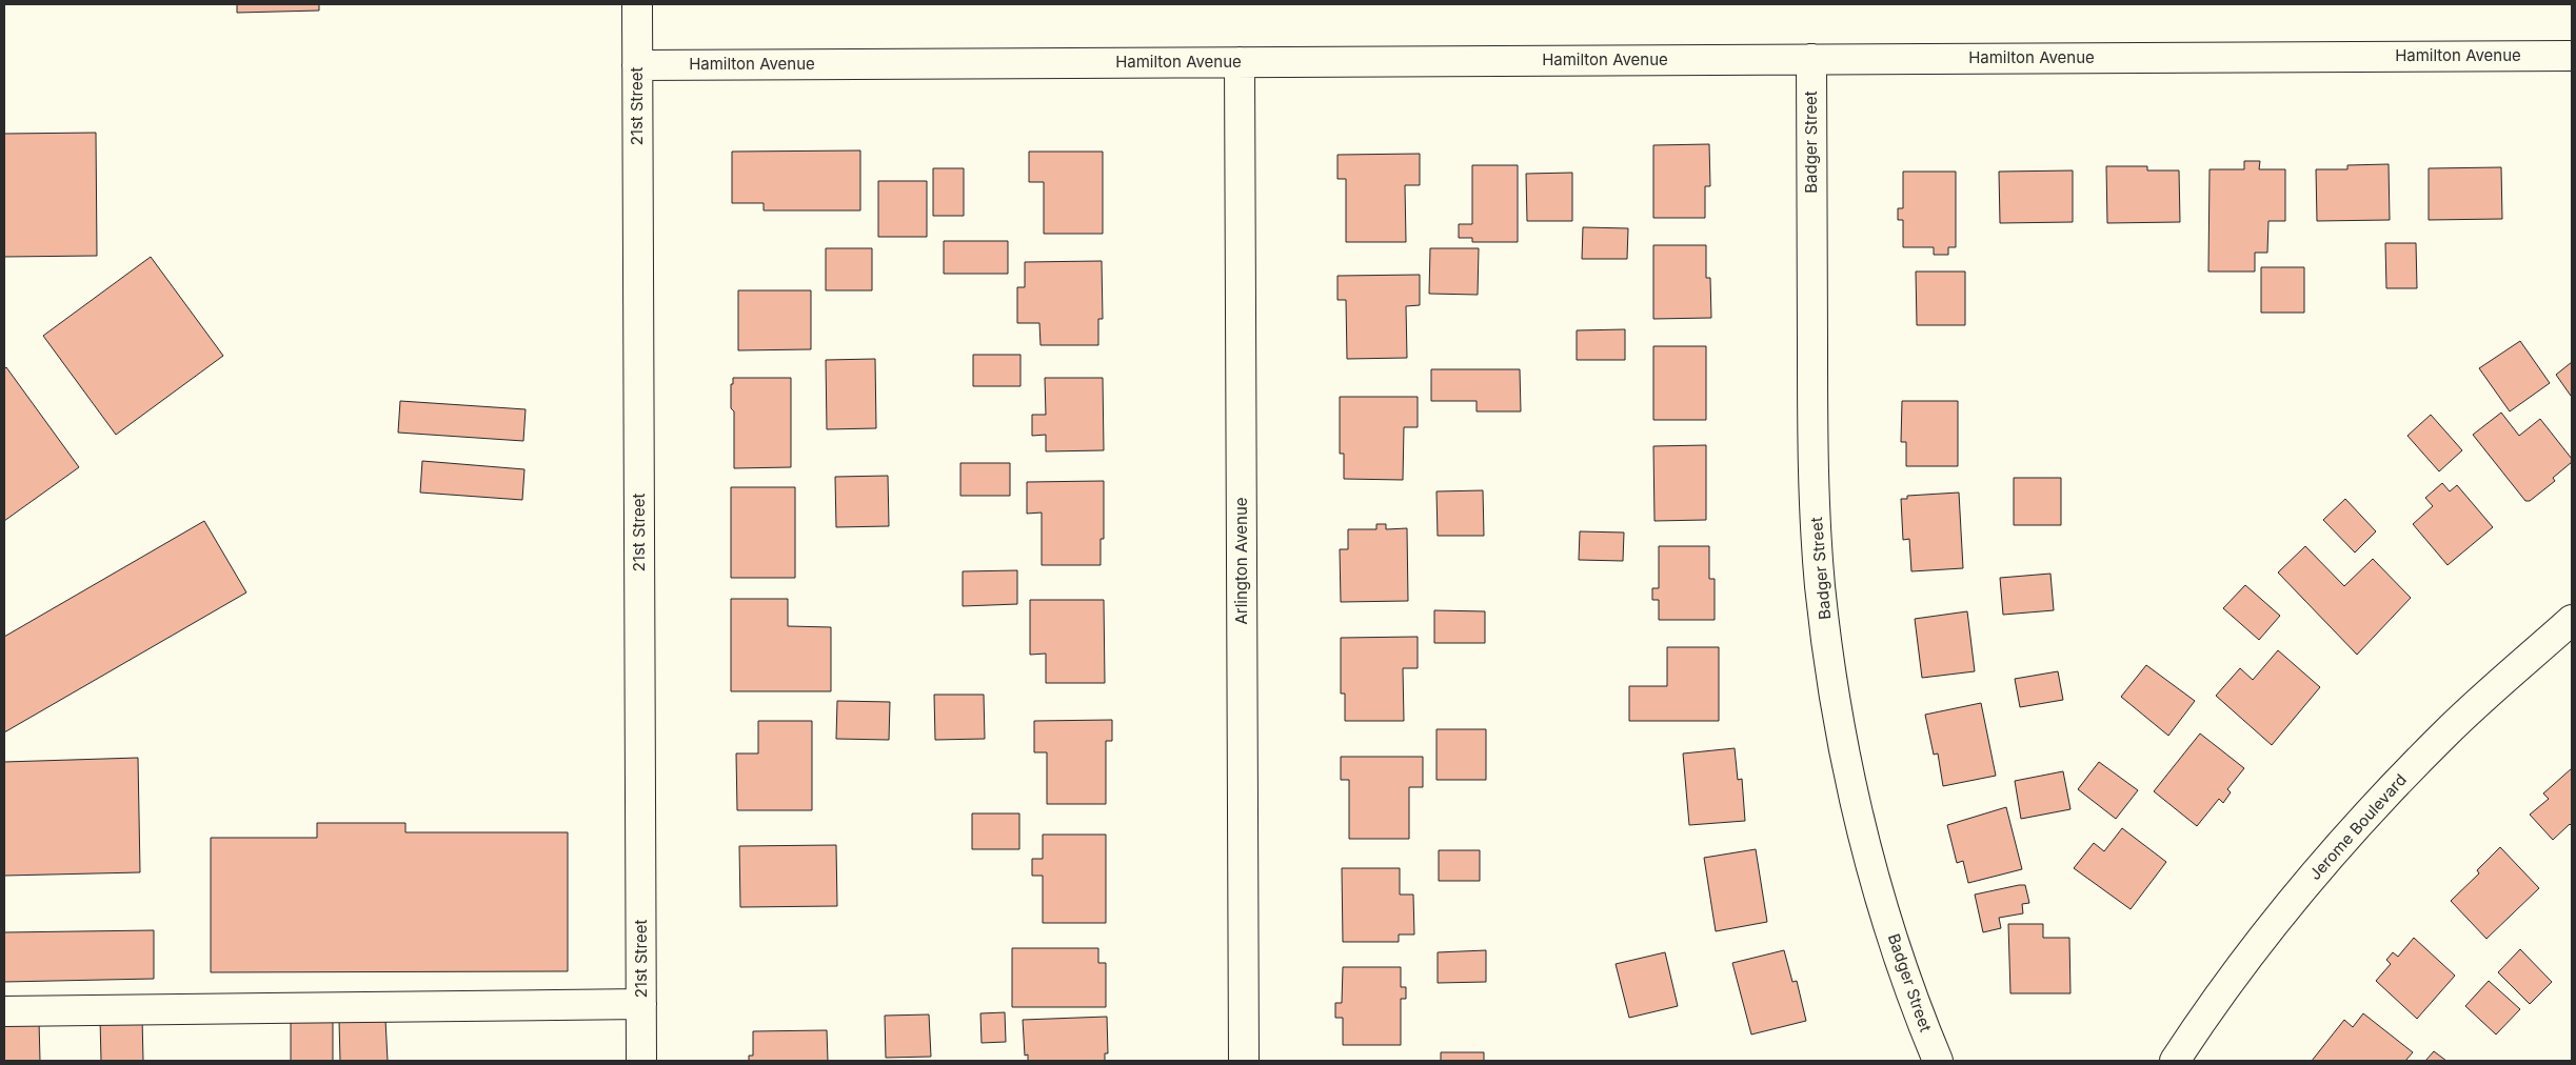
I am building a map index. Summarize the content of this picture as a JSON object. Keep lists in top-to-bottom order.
{
  "streets": {
    "street": [
      "Hamilton Avenue",
      "21st Street",
      "Badger Street",
      "Arlington Avenue",
      "Jerome Boulevard"
    ]
  },
  "crossings": [
    ["Hamilton Avenue", "21st Street"],
    ["Hamilton Avenue", "Badger Street"],
    ["Hamilton Avenue", "Arlington Avenue"]
  ]
}
